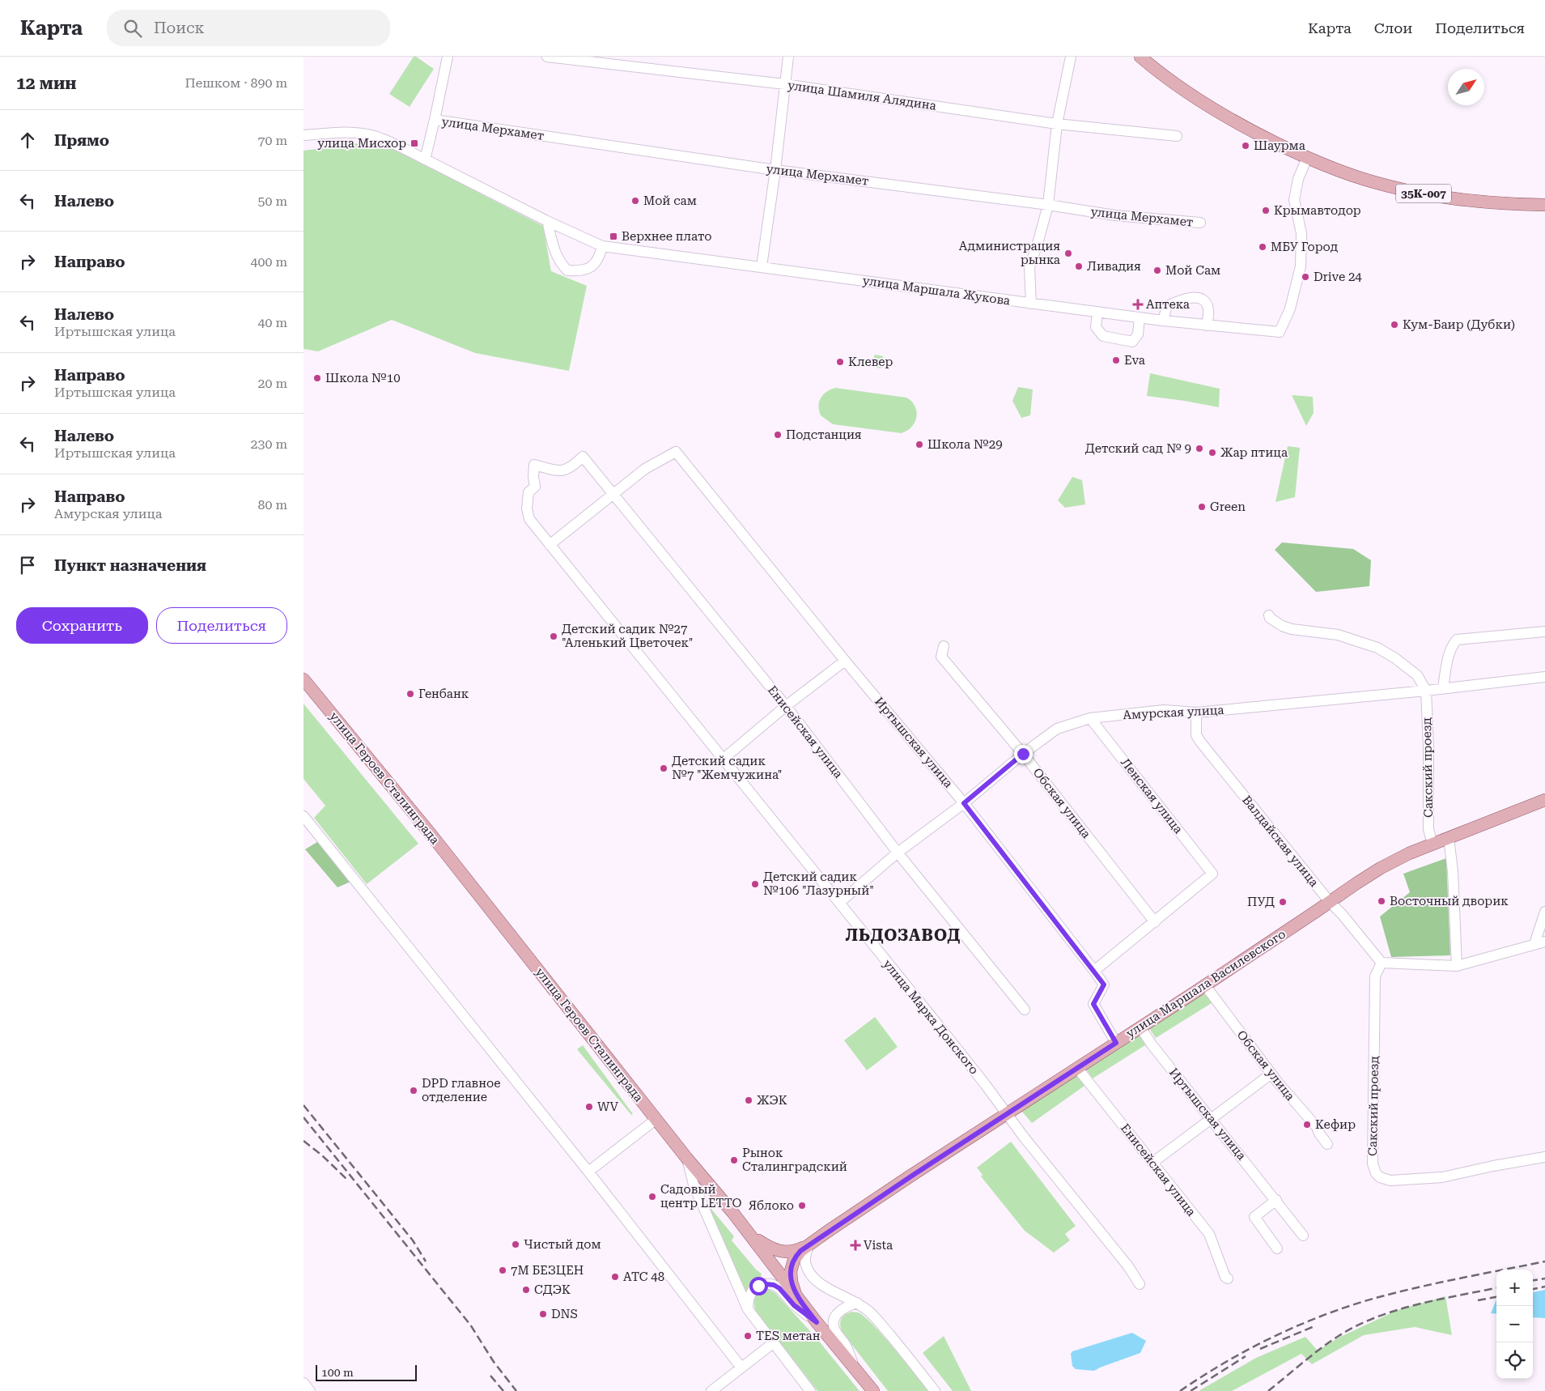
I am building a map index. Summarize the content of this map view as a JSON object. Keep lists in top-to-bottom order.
{
  "streets": {
    "main road": ["35К-007", "улица Героев Сталинграда", "улица Маршала Василевского"],
    "street": [
      "улица Шамиля Алядина",
      "улица Мерхамет",
      "улица Маршала Жукова",
      "Амурская улица",
      "Енисейская улица",
      "Иртышская улица",
      "Сакский проезд",
      "Ленская улица",
      "Обская улица",
      "Валдайская улица",
      "улица Марка Донского"
    ]
  },
  "crossings": [
    ["35К-007", "улица Маршала Жукова"],
    ["Амурская улица", "Енисейская улица"],
    ["Амурская улица", "Иртышская улица"],
    ["Амурская улица", "Сакский проезд"],
    ["Амурская улица", "Ленская улица"],
    ["Амурская улица", "Обская улица"],
    ["Амурская улица", "Валдайская улица"],
    ["Амурская улица", "улица Марка Донского"],
    ["Енисейская улица", "Иртышская улица"],
    ["Енисейская улица", "улица Маршала Василевского"],
    ["Енисейская улица", "улица Марка Донского"],
    ["Иртышская улица", "улица Маршала Василевского"],
    ["Сакский проезд", "Валдайская улица"],
    ["Сакский проезд", "улица Маршала Василевского"],
    ["улица Героев Сталинграда", "улица Маршала Василевского"],
    ["Ленская улица", "Обская улица"],
    ["Обская улица", "улица Маршала Василевского"],
    ["Валдайская улица", "улица Маршала Василевского"],
    ["улица Маршала Василевского", "улица Марка Донского"]
  ],
  "districts": ["ЛЬДОЗАВОД"],
  "places": {
    "transit": ["улица Мисхор", "Верхнее плато"],
    "other": [
      "Шаурма",
      "Мой сам",
      "Крымавтодор",
      "МБУ Город",
      "Администрация рынка",
      "Ливадия",
      "Мой Сам",
      "Drive 24",
      "Кум-Баир (Дубки)",
      "Eva",
      "Клевер",
      "Школа №10",
      "Подстанция",
      "Школа №29",
      "Детский сад № 9",
      "Жар птица",
      "Green",
      "Детский садик №27 \"Аленький Цветочек\"",
      "Генбанк",
      "Детский садик №7 \"Жемчужина\"",
      "Детский садик №106 \"Лазурный\"",
      "Восточный дворик",
      "ПУД",
      "DPD главное отделение",
      "ЖЭК",
      "WV",
      "Кефир",
      "Рынок Сталинградский",
      "Садовый центр LETTO",
      "Яблоко",
      "Чистый дом",
      "7М БЕЗЦЕН",
      "АТС 48",
      "СДЭК",
      "DNS",
      "TES метан"
    ],
    "health": ["Аптека", "Vista"]
  },
  "scale_bar": "100 m",
  "north": "top right",
  "page": {
    "header": "Карта",
    "search": "Поиск",
    "nav": ["Карта", "Слои", "Поделиться"],
    "heading": ["12 мин", "Пешком · 890 m"],
    "list": [
      ["Прямо", "70 m"],
      ["Налево", "50 m"],
      ["Направо", "400 m"],
      ["Налево", "Иртышская улица", "40 m"],
      ["Направо", "Иртышская улица", "20 m"],
      ["Налево", "Иртышская улица", "230 m"],
      ["Направо", "Амурская улица", "80 m"],
      "Пункт назначения"
    ],
    "buttons": ["Сохранить", "Поделиться"],
    "map_buttons": ["+", "−"],
    "scale": "100 m"
  }
}
